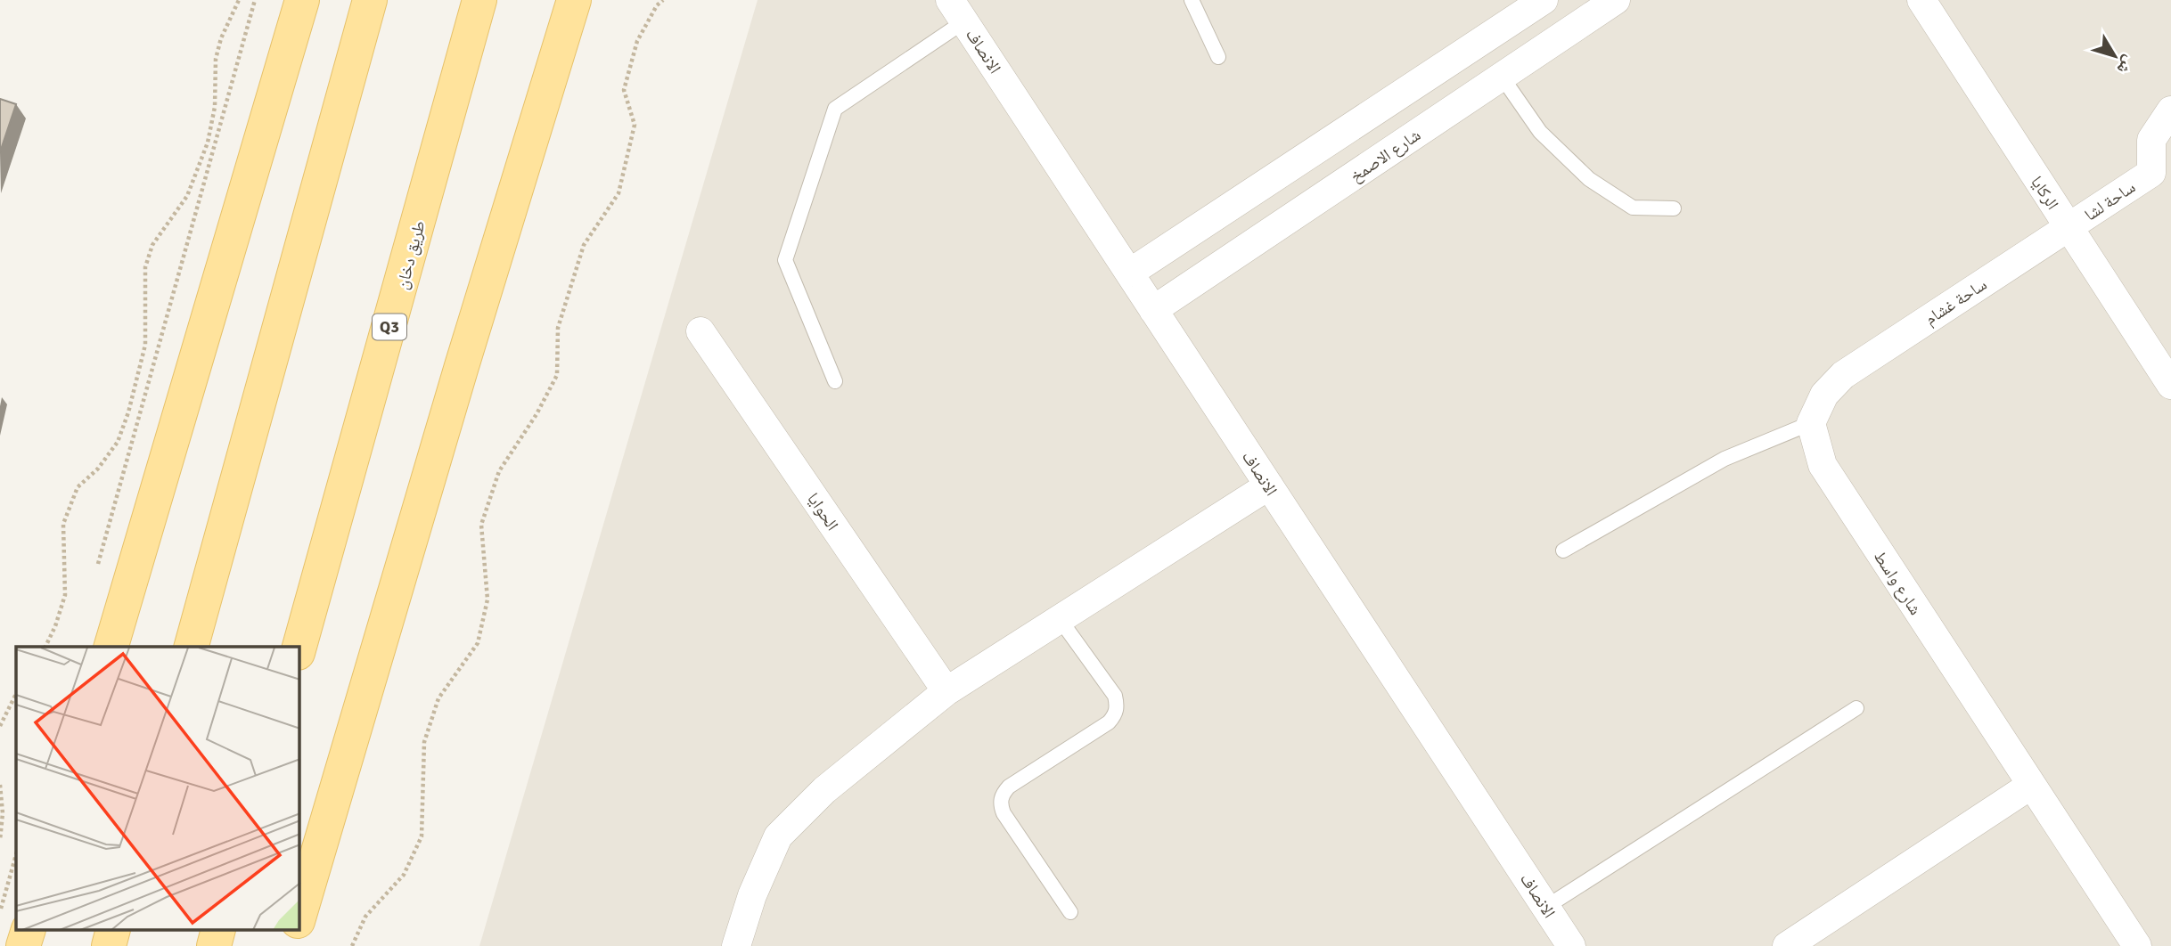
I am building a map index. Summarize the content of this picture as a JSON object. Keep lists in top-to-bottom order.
{
  "streets": {
    "main road": ["طريق دخان", "Q3"],
    "street": [
      "الانصاف",
      "شارع الاصمخ",
      "الركايا",
      "ساحة لشا",
      "ساحة غشام",
      "الحوايا",
      "شارع واسط"
    ]
  },
  "crossings": [
    ["الانصاف", "شارع الاصمخ"],
    ["الركايا", "ساحة لشا"],
    ["الركايا", "ساحة غشام"],
    ["ساحة لشا", "ساحة غشام"],
    ["ساحة غشام", "شارع واسط"]
  ],
  "north": "bottom right"
}
